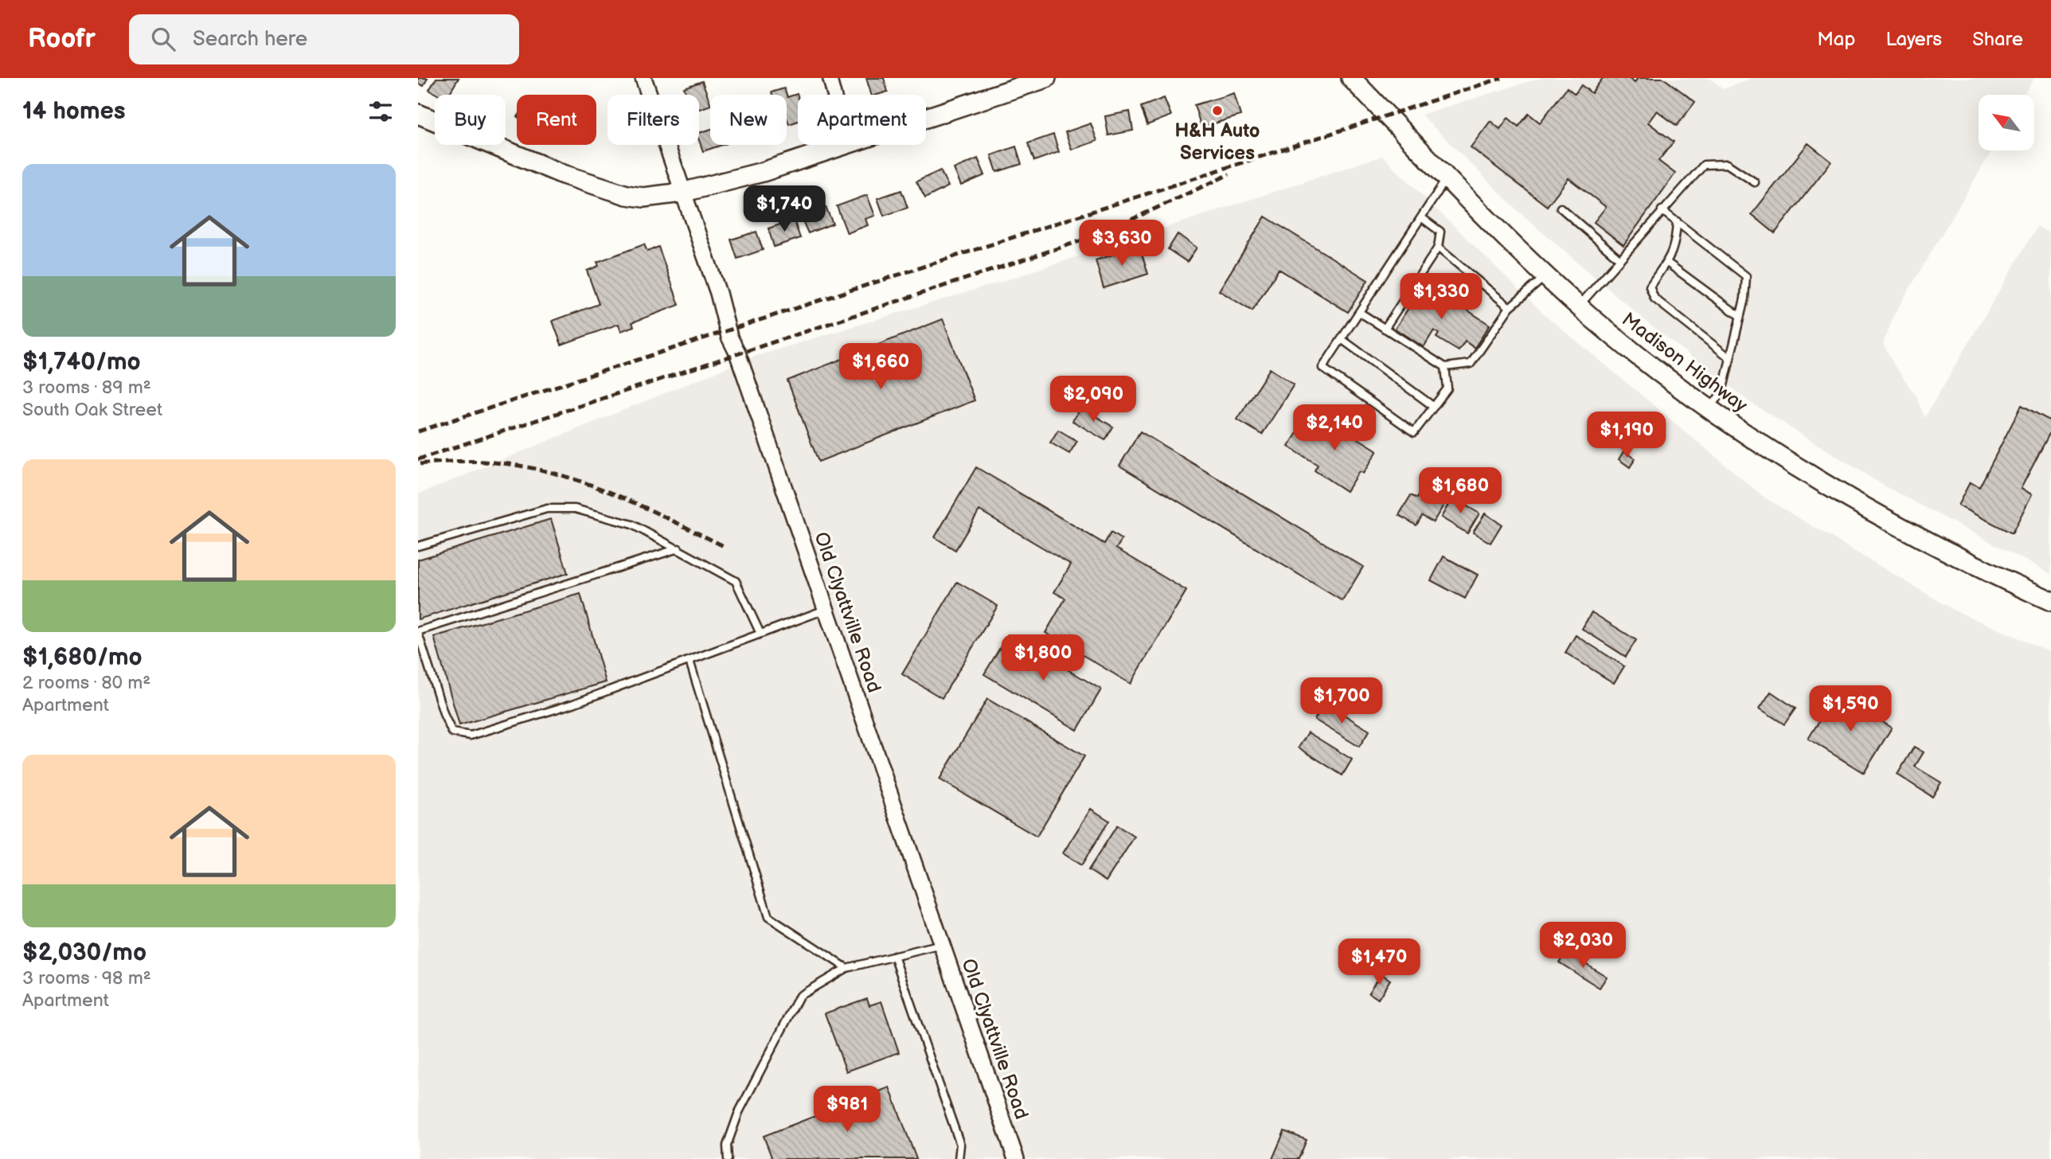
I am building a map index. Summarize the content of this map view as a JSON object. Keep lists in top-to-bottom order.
{
  "streets": {
    "main road": ["Madison Highway"],
    "street": ["Old Clyattville Road"]
  },
  "places": ["H&H Auto Services"],
  "north": "top left",
  "page": {
    "header": "Roofr",
    "search": "Search here",
    "nav": ["Map", "Layers", "Share"],
    "heading": "14 homes",
    "chip": [
      "Buy",
      "Rent",
      "Filters",
      "New",
      "Apartment"
    ],
    "list": [
      {
        "name": "$1,740/mo",
        "note": "3 rooms · 89 m² · South Oak Street"
      },
      {
        "name": "$1,680/mo",
        "note": "2 rooms · 80 m² · Apartment"
      },
      {
        "name": "$2,030/mo",
        "note": "3 rooms · 98 m² · Apartment"
      }
    ],
    "price": [
      "$1,740",
      "$3,630",
      "$1,330",
      "$1,660",
      "$2,090",
      "$2,140",
      "$1,190",
      "$1,680",
      "$1,800",
      "$1,700",
      "$1,590",
      "$2,030",
      "$1,470",
      "$981"
    ]
  }
}
